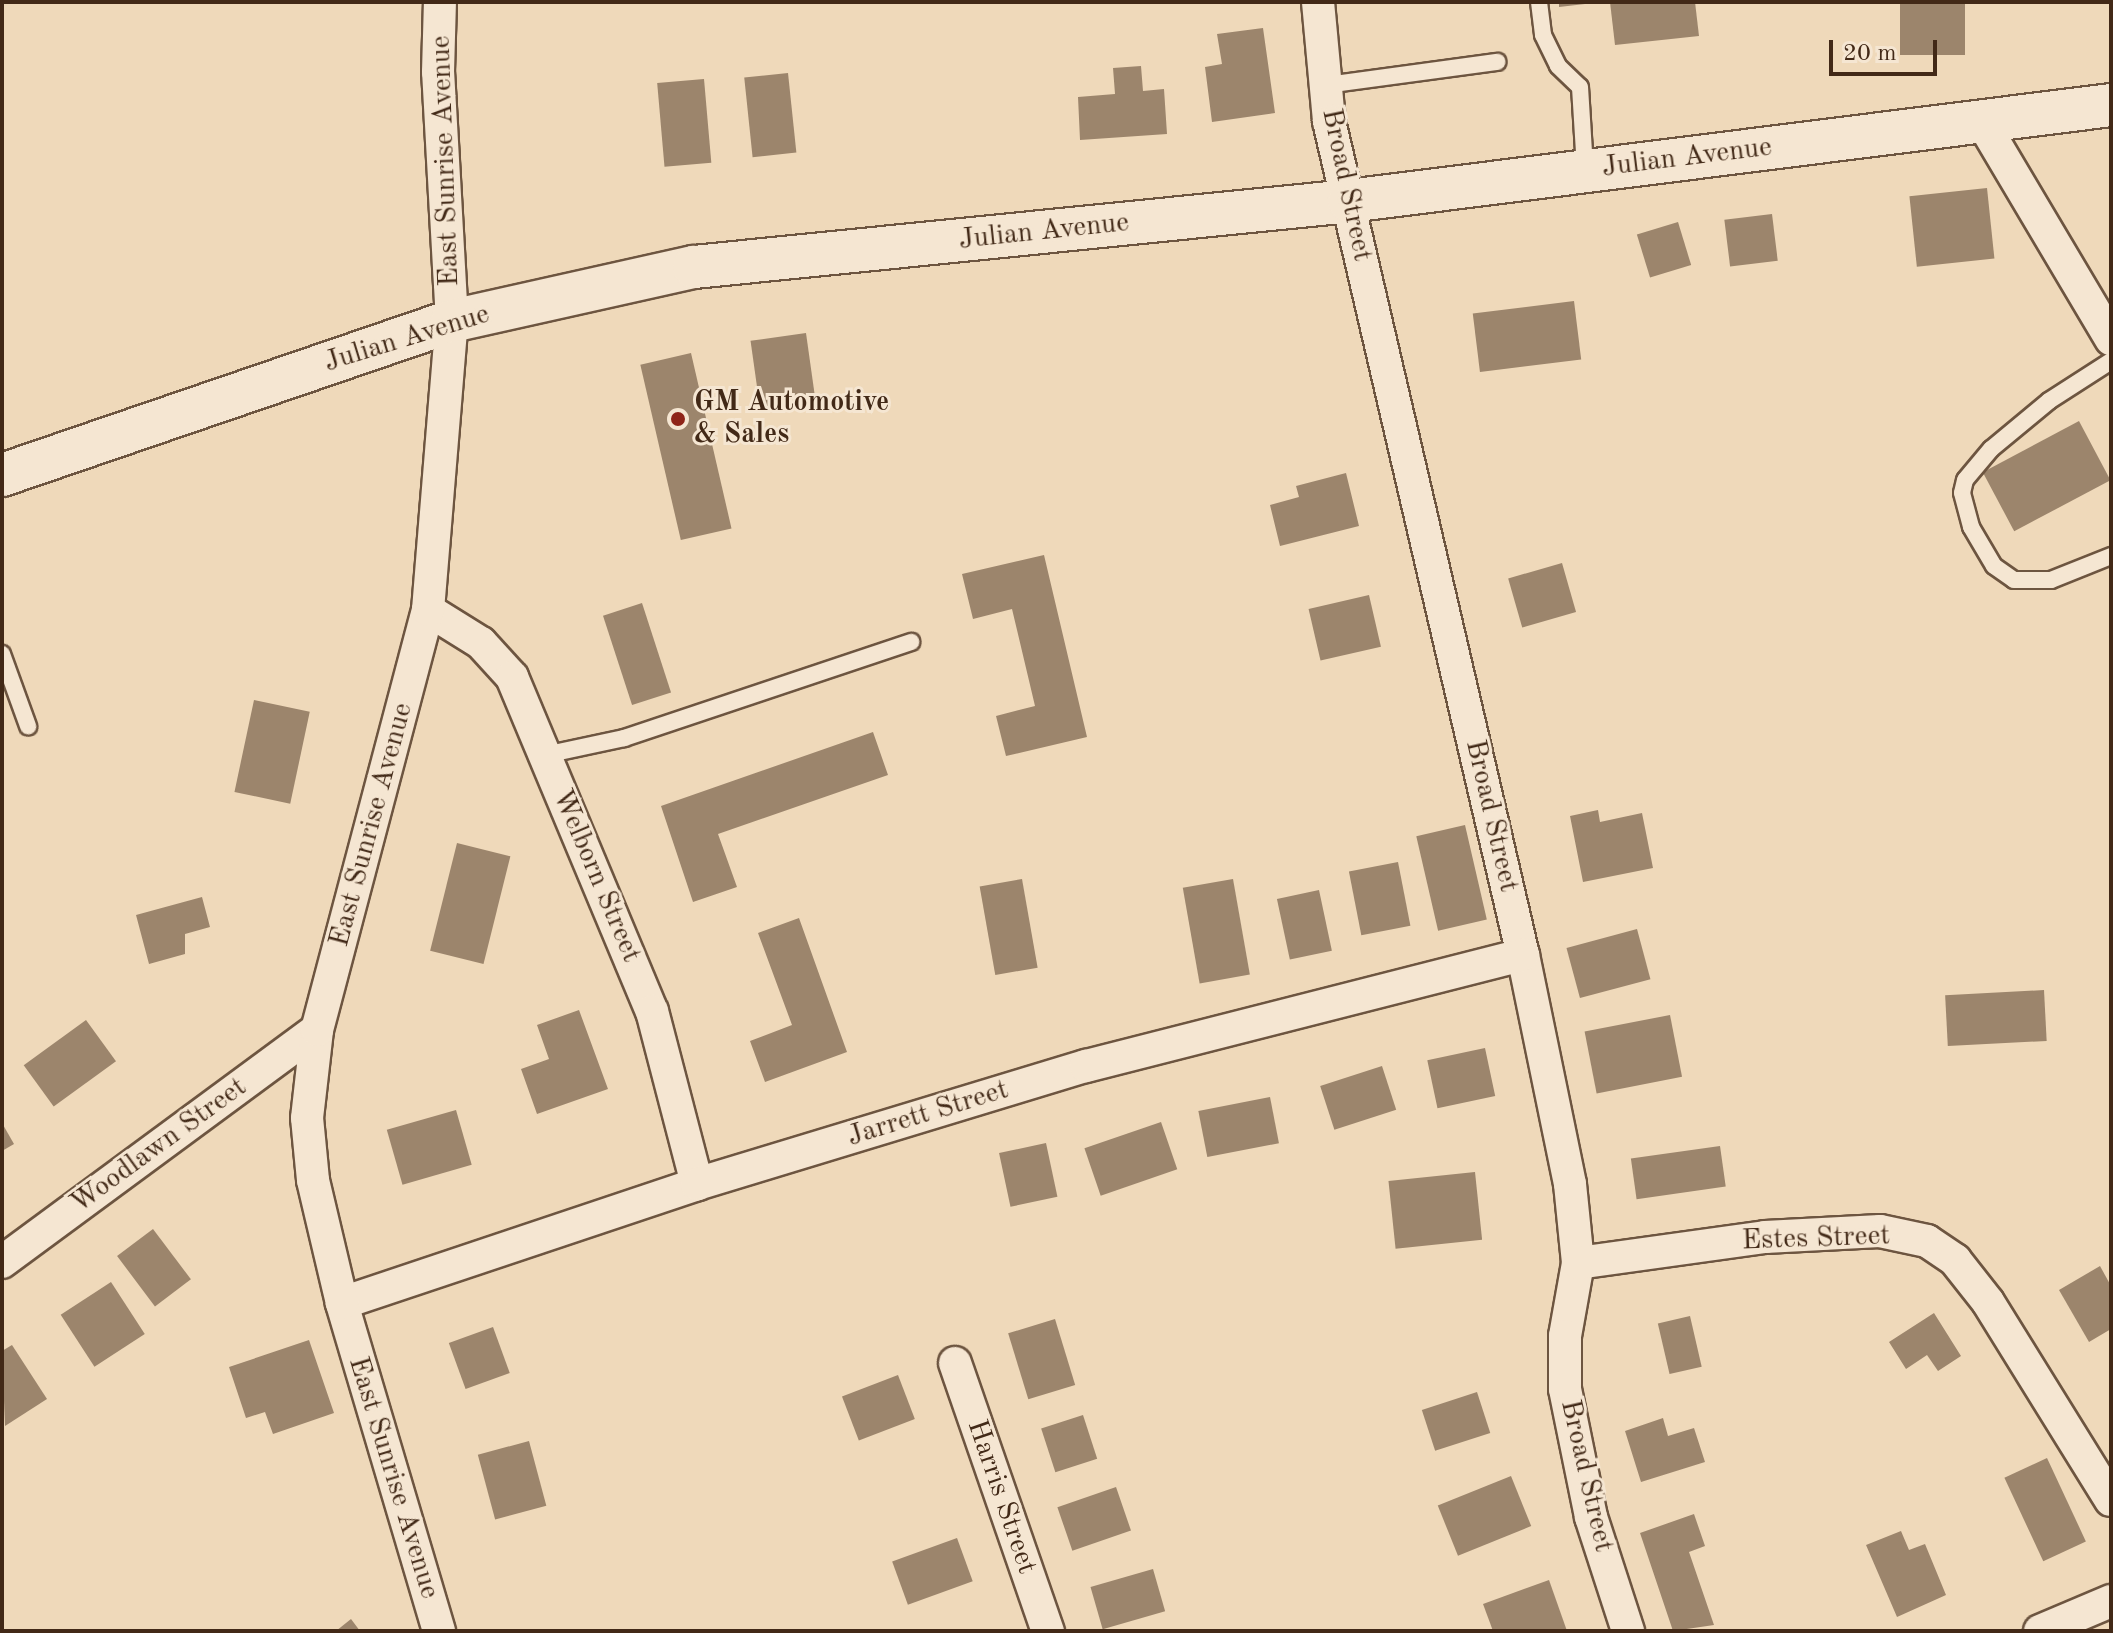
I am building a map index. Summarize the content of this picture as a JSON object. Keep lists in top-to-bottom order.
{
  "streets": {
    "street": [
      "Julian Avenue",
      "East Sunrise Avenue",
      "Broad Street",
      "Welborn Street",
      "Jarrett Street",
      "Woodlawn Street",
      "Estes Street",
      "Harris Street"
    ]
  },
  "crossings": [
    ["Julian Avenue", "East Sunrise Avenue"],
    ["Julian Avenue", "Broad Street"],
    ["East Sunrise Avenue", "Welborn Street"],
    ["East Sunrise Avenue", "Jarrett Street"],
    ["East Sunrise Avenue", "Woodlawn Street"],
    ["Broad Street", "Jarrett Street"],
    ["Broad Street", "Estes Street"],
    ["Welborn Street", "Jarrett Street"]
  ],
  "places": ["GM Automotive & Sales"],
  "scale_bar": "20 m"
}
